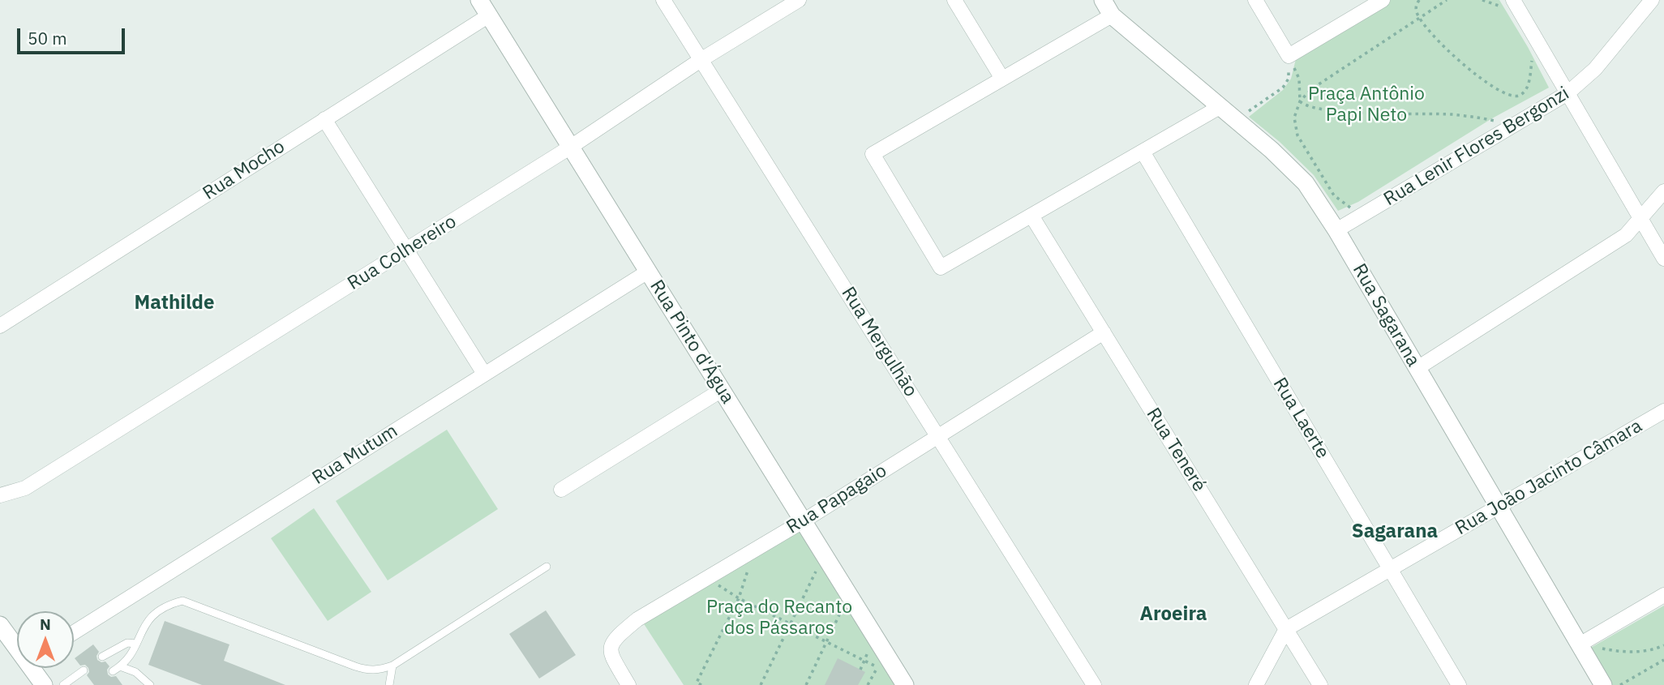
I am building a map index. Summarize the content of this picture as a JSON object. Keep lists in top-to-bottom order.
{
  "streets": {
    "street": [
      "Rua Lenir Flores Bergonzi",
      "Rua Mocho",
      "Rua Colhereiro",
      "Rua Sagarana",
      "Rua Pinto d'Água",
      "Rua Mergulhão",
      "Rua Laerte",
      "Rua Teneré",
      "Rua Mutum",
      "Rua João Jacinto Câmara",
      "Rua Papagaio"
    ]
  },
  "crossings": [
    ["Rua Lenir Flores Bergonzi", "Rua Sagarana"],
    ["Rua Mocho", "Rua Pinto d'Água"],
    ["Rua Colhereiro", "Rua Pinto d'Água"],
    ["Rua Colhereiro", "Rua Mergulhão"],
    ["Rua Sagarana", "Rua João Jacinto Câmara"],
    ["Rua Pinto d'Água", "Rua Mutum"],
    ["Rua Pinto d'Água", "Rua Papagaio"],
    ["Rua Mergulhão", "Rua Papagaio"],
    ["Rua Laerte", "Rua João Jacinto Câmara"],
    ["Rua Teneré", "Rua João Jacinto Câmara"],
    ["Rua Teneré", "Rua Papagaio"]
  ],
  "districts": ["Mathilde", "Sagarana", "Aroeira"],
  "parks": ["Praça Antônio Papi Neto", "Praça do Recanto dos Pássaros"],
  "scale_bar": "50 m",
  "north": "top"
}
